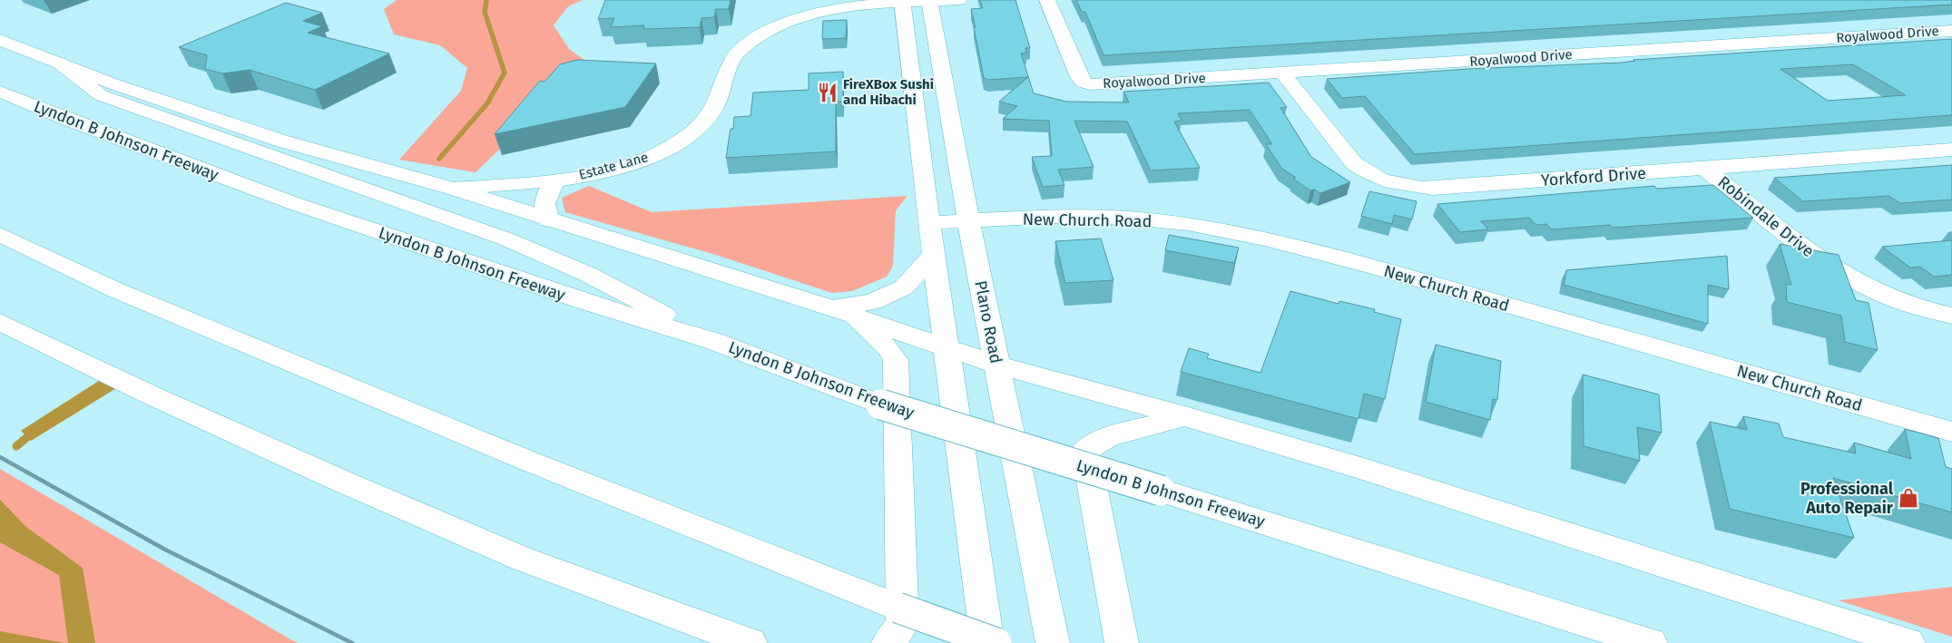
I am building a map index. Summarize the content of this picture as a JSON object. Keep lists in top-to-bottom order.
{
  "streets": {
    "main road": [
      "Royalwood Drive",
      "Lyndon B Johnson Freeway",
      "Estate Lane",
      "Yorkford Drive",
      "Robindale Drive",
      "New Church Road",
      "Plano Road"
    ]
  },
  "crossings": [
    ["Royalwood Drive", "Yorkford Drive"],
    ["Estate Lane", "Plano Road"],
    ["Yorkford Drive", "Robindale Drive"],
    ["New Church Road", "Plano Road"]
  ],
  "places": {
    "restaurant": ["FireXBox Sushi and Hibachi"],
    "shop": ["Professional Auto Repair"]
  }
}
